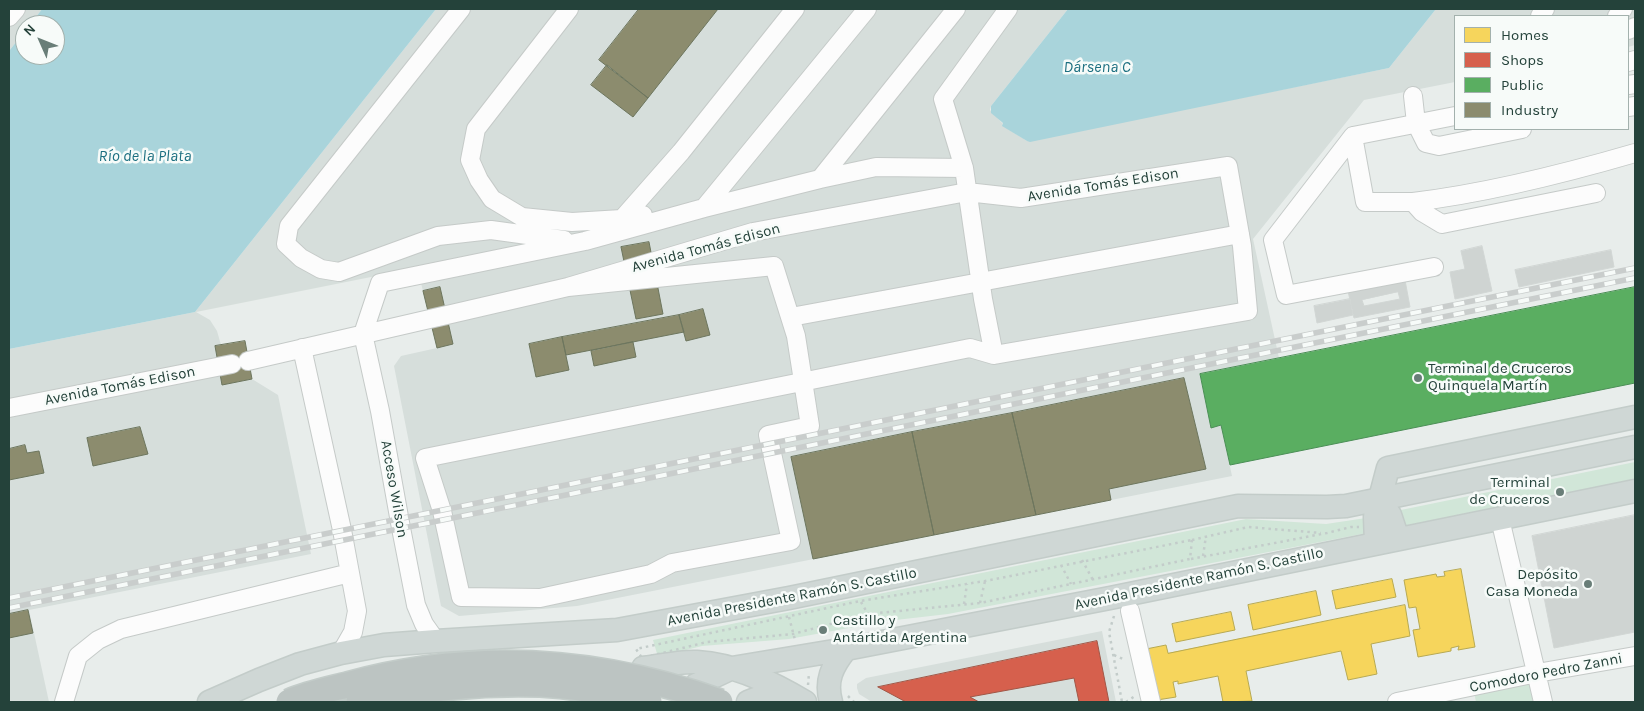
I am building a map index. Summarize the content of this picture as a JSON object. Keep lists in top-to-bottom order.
{
  "streets": {
    "main road": ["Avenida Presidente Ramón S. Castillo"],
    "street": ["Avenida Tomás Edison", "Acceso Wilson", "Comodoro Pedro Zanni"]
  },
  "crossings": [
    ["Avenida Tomás Edison", "Acceso Wilson"],
    ["Acceso Wilson", "Avenida Presidente Ramón S. Castillo"]
  ],
  "water": ["Dársena C", "Río de la Plata"],
  "places": [
    "Terminal de Cruceros Quinquela Martín",
    "Terminal de Cruceros",
    "Depósito Casa Moneda",
    "Castillo y Antártida Argentina"
  ],
  "legend": [
    "Homes",
    "Shops",
    "Public",
    "Industry"
  ],
  "north": "top left"
}
